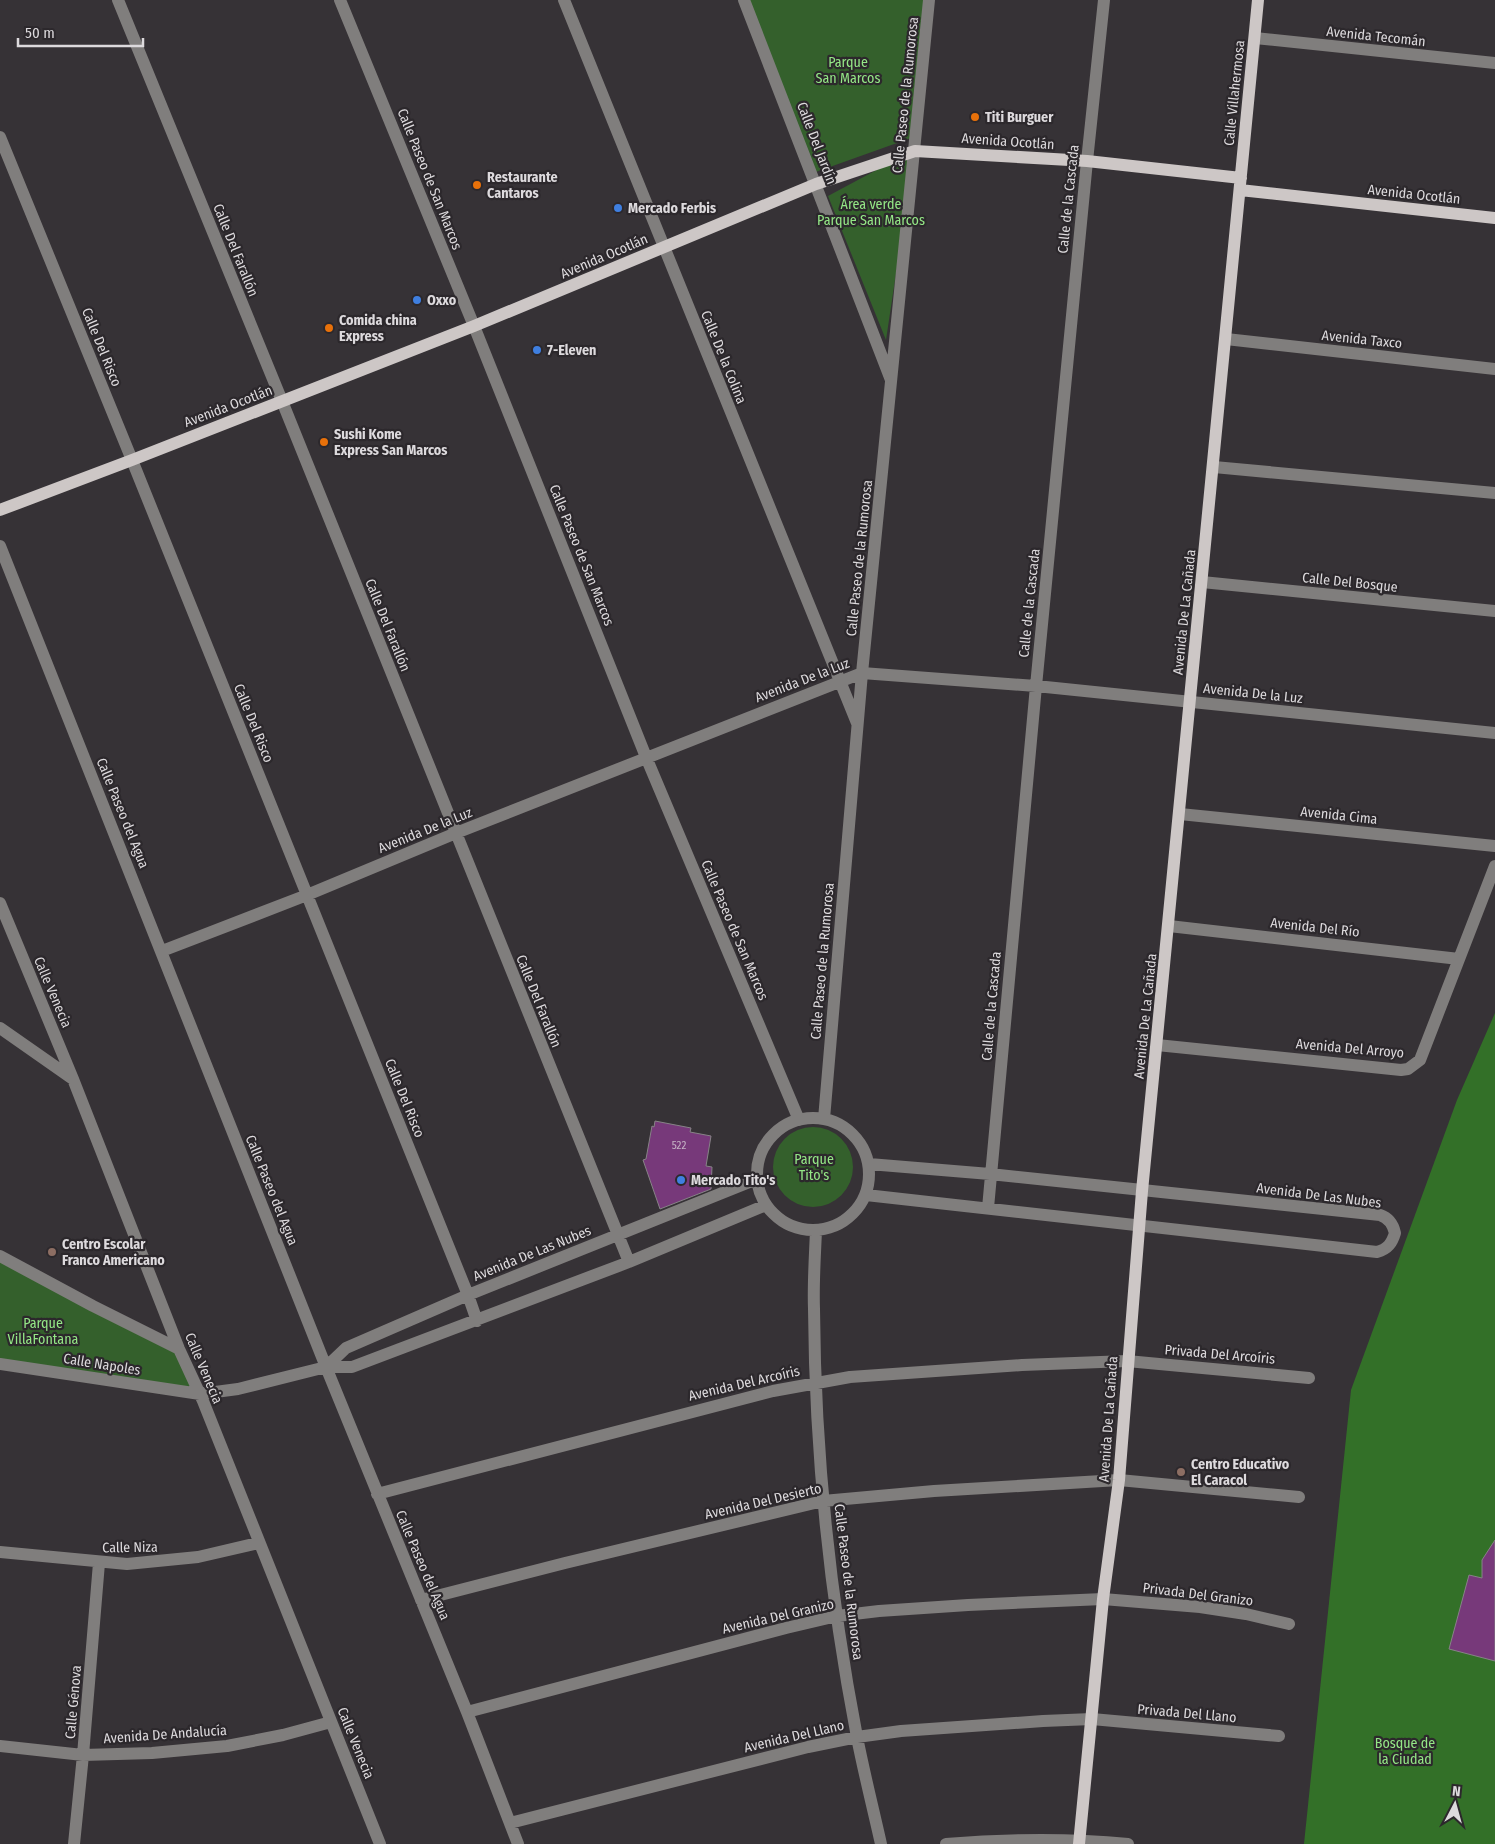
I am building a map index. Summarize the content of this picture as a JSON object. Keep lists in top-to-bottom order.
{
  "streets": {
    "main road": ["Calle Villahermosa", "Avenida Ocotlán", "Avenida De La Cañada"],
    "street": [
      "Avenida Tecomán",
      "Calle Paseo de la Rumorosa",
      "Calle Del Jardín",
      "Calle Paseo de San Marcos",
      "Calle de la Cascada",
      "Calle Del Farallón",
      "Avenida Taxco",
      "Calle Del Risco",
      "Calle De la Colina",
      "Calle Del Bosque",
      "Avenida De la Luz",
      "Calle Paseo del Agua",
      "Avenida Cima",
      "Avenida Del Río",
      "Calle Venecia",
      "Avenida Del Arroyo",
      "Avenida De Las Nubes",
      "Privada Del Arcoíris",
      "Calle Napoles",
      "Avenida Del Arcoíris",
      "Avenida Del Desierto",
      "Calle Niza",
      "Privada Del Granizo",
      "Avenida Del Granizo",
      "Calle Génova",
      "Privada Del Llano",
      "Avenida De Andalucía",
      "Avenida Del Llano"
    ]
  },
  "crossings": [
    ["Avenida Tecomán", "Calle Villahermosa"],
    ["Calle Villahermosa", "Avenida Ocotlán"],
    ["Calle Villahermosa", "Avenida De La Cañada"],
    ["Calle Paseo de la Rumorosa", "Avenida Ocotlán"],
    ["Calle Paseo de la Rumorosa", "Calle Del Jardín"],
    ["Calle Paseo de la Rumorosa", "Calle Paseo de San Marcos"],
    ["Calle Paseo de la Rumorosa", "Calle De la Colina"],
    ["Calle Paseo de la Rumorosa", "Avenida De la Luz"],
    ["Calle Paseo de la Rumorosa", "Avenida De Las Nubes"],
    ["Calle Paseo de la Rumorosa", "Avenida Del Arcoíris"],
    ["Calle Paseo de la Rumorosa", "Avenida Del Desierto"],
    ["Calle Paseo de la Rumorosa", "Avenida Del Granizo"],
    ["Calle Paseo de la Rumorosa", "Avenida Del Llano"],
    ["Avenida Ocotlán", "Calle Del Jardín"],
    ["Avenida Ocotlán", "Calle Paseo de San Marcos"],
    ["Avenida Ocotlán", "Calle de la Cascada"],
    ["Avenida Ocotlán", "Calle Del Farallón"],
    ["Avenida Ocotlán", "Calle Del Risco"],
    ["Avenida Ocotlán", "Calle De la Colina"],
    ["Avenida Ocotlán", "Avenida De La Cañada"],
    ["Calle Paseo de San Marcos", "Avenida De la Luz"],
    ["Calle Paseo de San Marcos", "Avenida De Las Nubes"],
    ["Calle de la Cascada", "Avenida De la Luz"],
    ["Calle de la Cascada", "Avenida De Las Nubes"],
    ["Calle Del Farallón", "Avenida De la Luz"],
    ["Calle Del Farallón", "Avenida De Las Nubes"],
    ["Avenida Taxco", "Avenida De La Cañada"],
    ["Calle Del Risco", "Avenida De la Luz"],
    ["Calle Del Risco", "Avenida De Las Nubes"],
    ["Calle De la Colina", "Avenida De la Luz"],
    ["Calle Del Bosque", "Avenida De La Cañada"],
    ["Avenida De La Cañada", "Avenida De la Luz"],
    ["Avenida De La Cañada", "Avenida Cima"],
    ["Avenida De La Cañada", "Avenida Del Río"],
    ["Avenida De La Cañada", "Avenida Del Arroyo"],
    ["Avenida De La Cañada", "Avenida De Las Nubes"],
    ["Avenida De La Cañada", "Privada Del Arcoíris"],
    ["Avenida De La Cañada", "Avenida Del Arcoíris"],
    ["Avenida De La Cañada", "Avenida Del Desierto"],
    ["Avenida De La Cañada", "Privada Del Granizo"],
    ["Avenida De La Cañada", "Avenida Del Granizo"],
    ["Avenida De La Cañada", "Privada Del Llano"],
    ["Avenida De La Cañada", "Avenida Del Llano"],
    ["Avenida De la Luz", "Calle Paseo del Agua"],
    ["Calle Paseo del Agua", "Avenida De Las Nubes"],
    ["Calle Paseo del Agua", "Avenida Del Arcoíris"],
    ["Calle Paseo del Agua", "Avenida Del Desierto"],
    ["Calle Paseo del Agua", "Avenida Del Granizo"],
    ["Calle Paseo del Agua", "Avenida Del Llano"],
    ["Avenida Del Río", "Avenida Del Arroyo"],
    ["Calle Venecia", "Calle Napoles"],
    ["Calle Venecia", "Calle Niza"],
    ["Calle Venecia", "Avenida De Andalucía"],
    ["Privada Del Arcoíris", "Avenida Del Arcoíris"],
    ["Calle Niza", "Calle Génova"],
    ["Privada Del Granizo", "Avenida Del Granizo"],
    ["Calle Génova", "Avenida De Andalucía"],
    ["Privada Del Llano", "Avenida Del Llano"]
  ],
  "parks": [
    "Parque San Marcos",
    "Área verde Parque San Marcos",
    "Parque Tito's",
    "Parque VillaFontana",
    "Bosque de la Ciudad"
  ],
  "places": [
    "Titi Burguer",
    "Restaurante Cantaros",
    "Mercado Ferbis",
    "Oxxo",
    "Comida china Express",
    "7-Eleven",
    "Sushi Kome Express San Marcos",
    "Mercado Tito's",
    "Centro Escolar Franco Americano",
    "Centro Educativo El Caracol"
  ],
  "house_numbers": ["522"],
  "scale_bar": "50 m",
  "north": "top"
}
